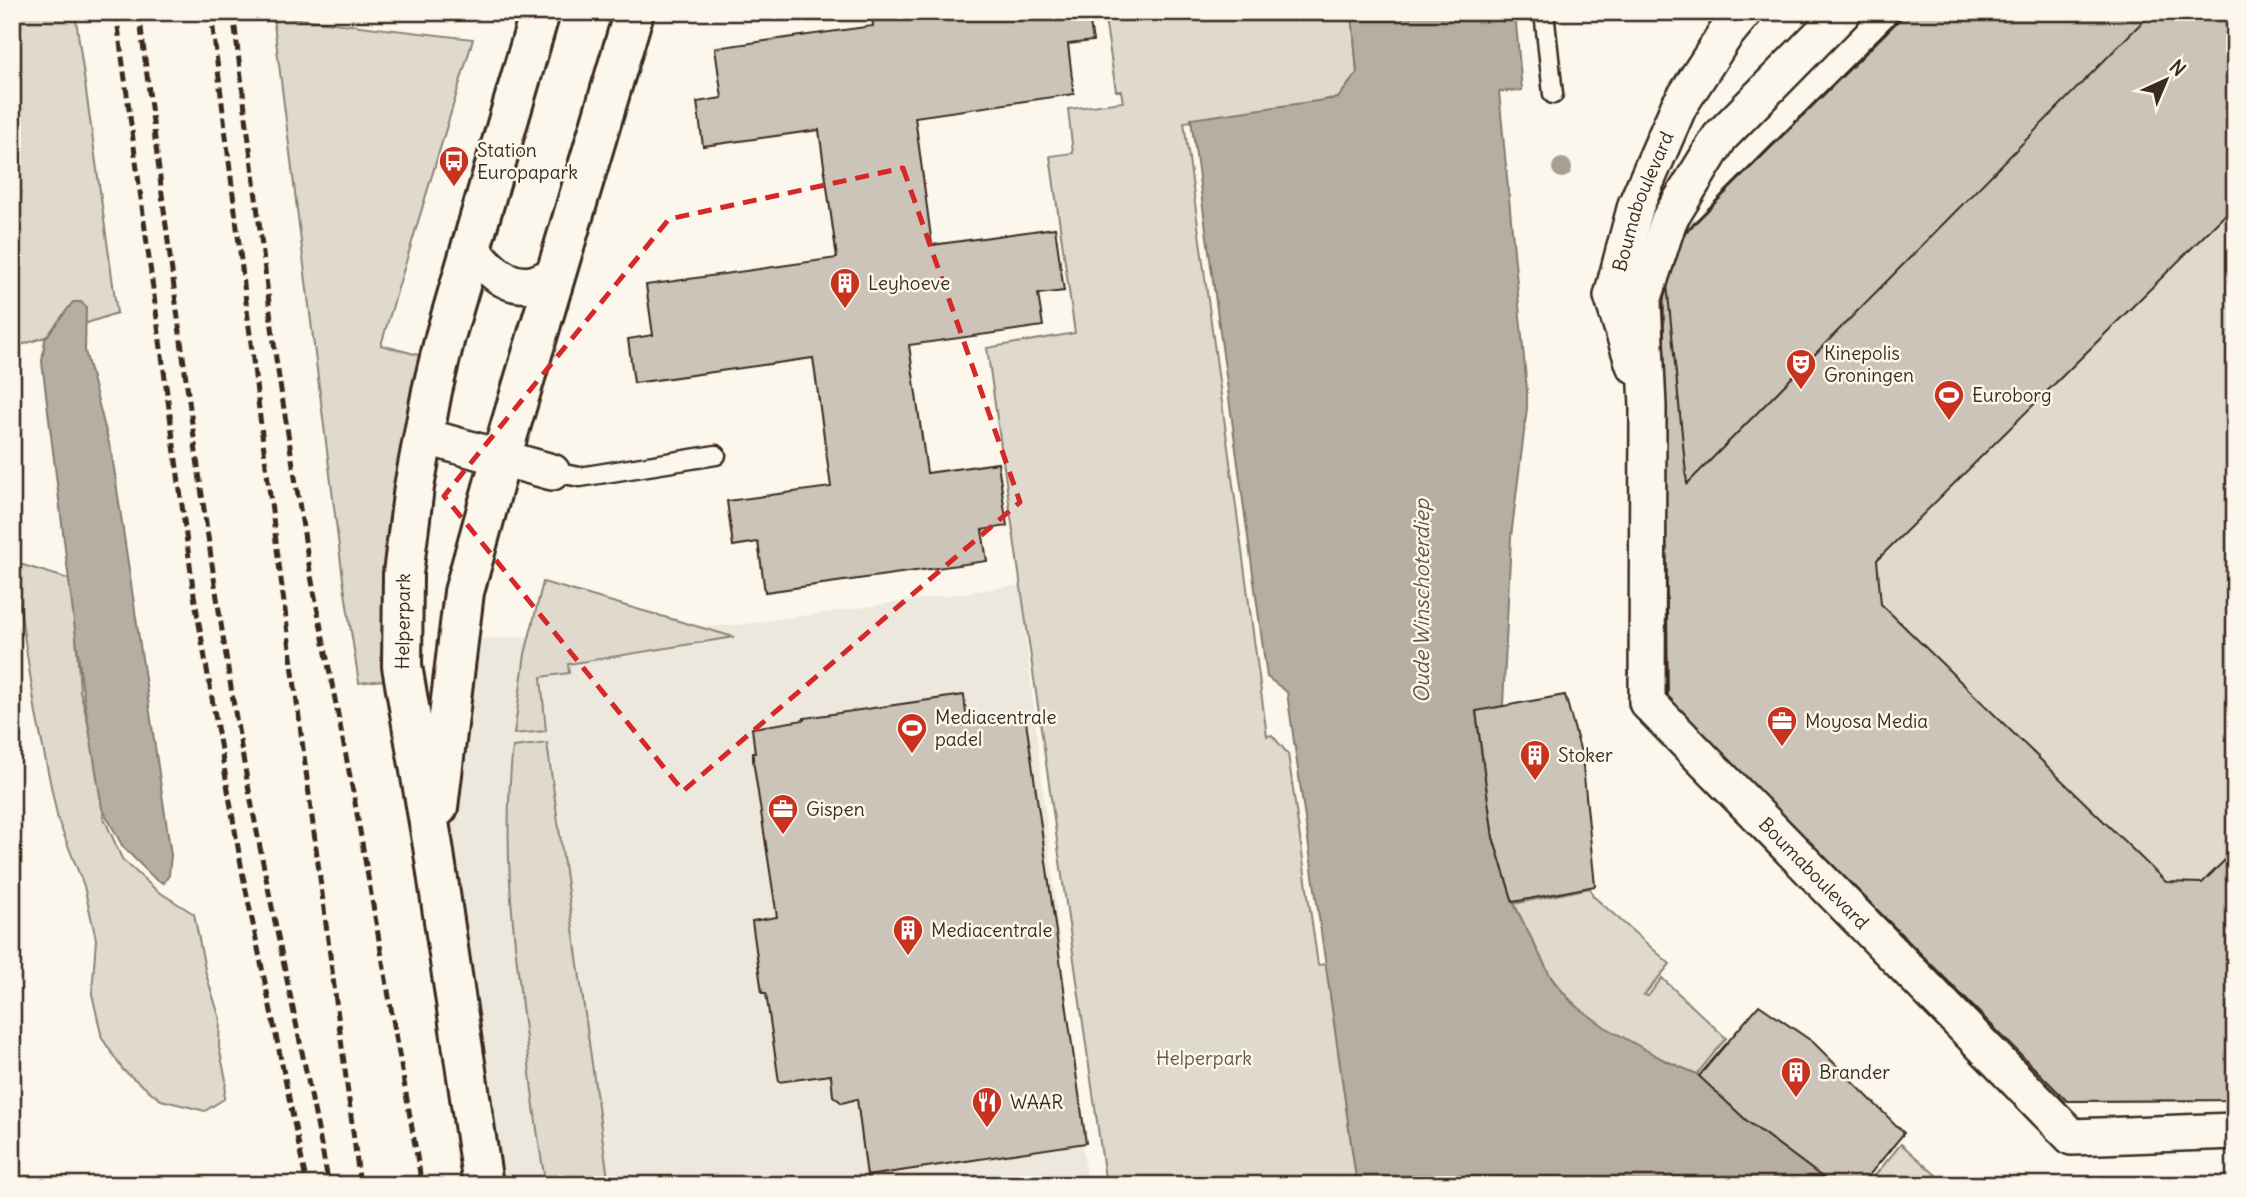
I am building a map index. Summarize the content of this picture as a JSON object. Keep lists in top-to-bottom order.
{
  "streets": {
    "main road": ["Helperpark"],
    "street": ["Boumaboulevard"]
  },
  "water": ["Oude Winschoterdiep"],
  "parks": ["Helperpark"],
  "places": {
    "bus stop": ["Station Europapark"],
    "building": [
      "Leyhoeve",
      "Stoker",
      "Mediacentrale",
      "Brander"
    ],
    "theatre": ["Kinepolis Groningen"],
    "sports": ["Euroborg", "Mediacentrale padel"],
    "office": ["Moyosa Media", "Gispen"],
    "restaurant": ["WAAR"]
  },
  "north": "top right"
}
